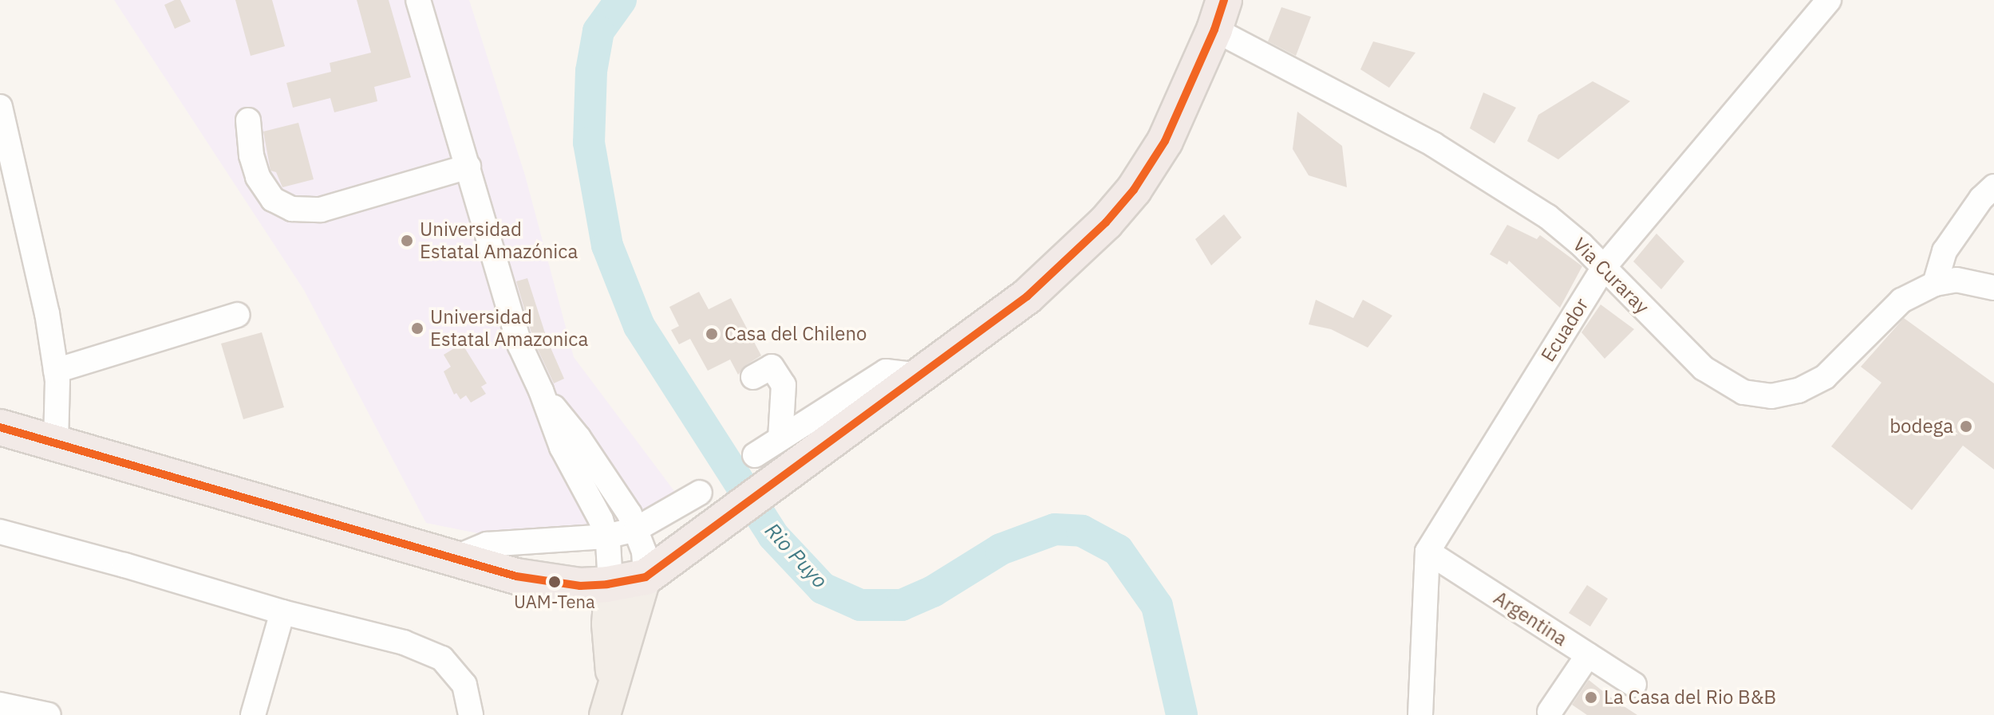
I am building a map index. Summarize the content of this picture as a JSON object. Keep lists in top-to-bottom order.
{
  "streets": {
    "street": ["Via Curaray", "Ecuador", "Argentina"]
  },
  "crossings": [
    ["Via Curaray", "Ecuador"],
    ["Ecuador", "Argentina"]
  ],
  "water": ["Rio Puyo"],
  "places": [
    "Universidad Estatal Amazónica",
    "Universidad Estatal Amazonica",
    "Casa del Chileno",
    "bodega",
    "UAM-Tena",
    "La Casa del Rio B&B"
  ]
}
